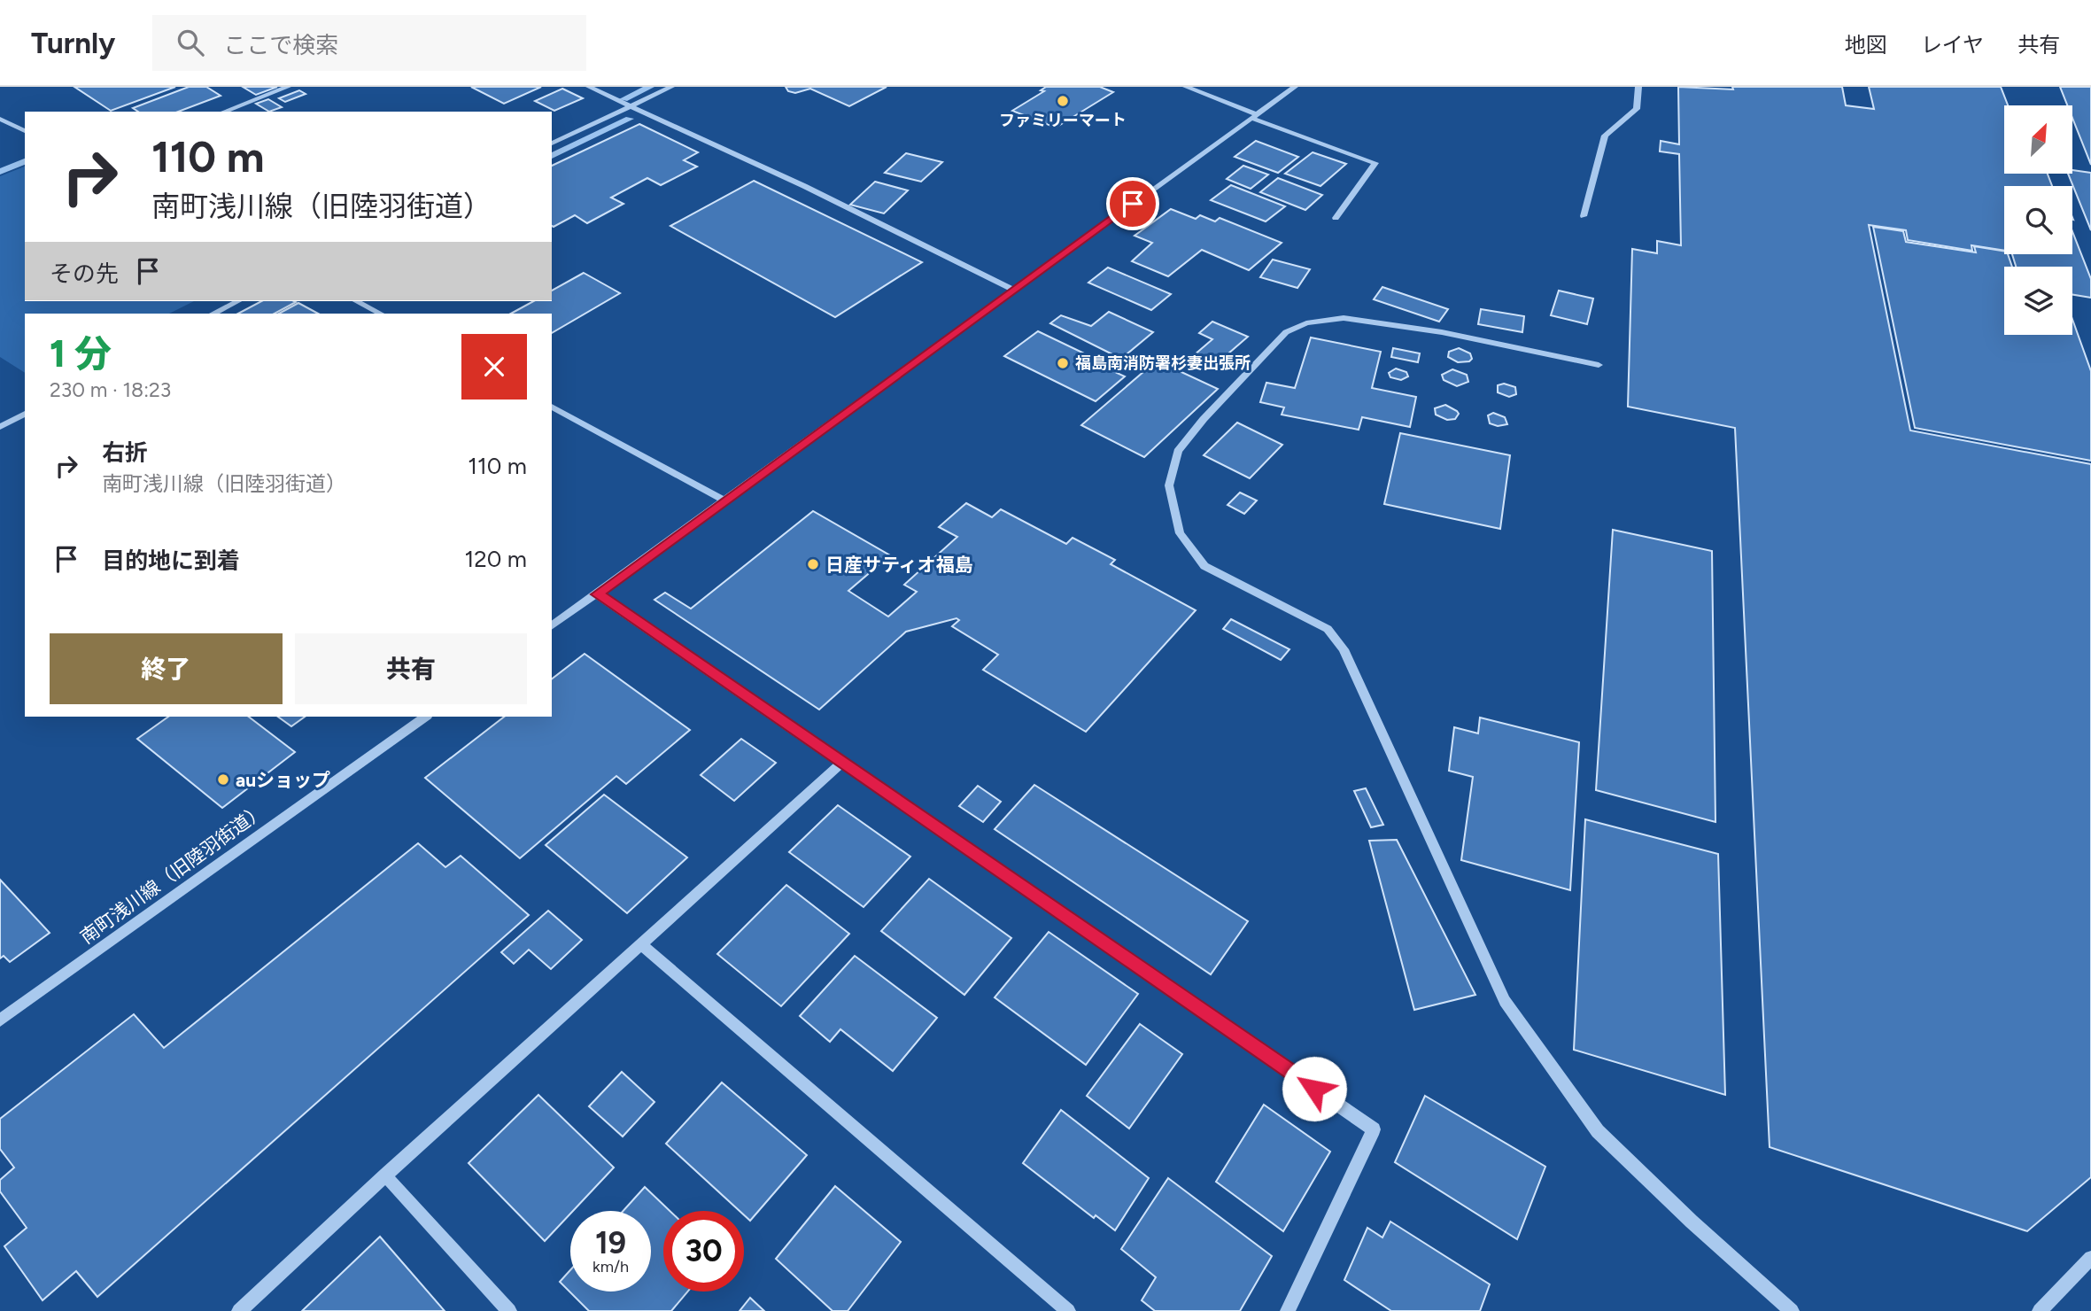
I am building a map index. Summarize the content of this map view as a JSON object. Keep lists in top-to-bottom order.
{
  "streets": {
    "street": ["南町浅川線（旧陸羽街道）"]
  },
  "places": [
    "ファミリーマート",
    "福島南消防署杉妻出張所",
    "日産サティオ福島",
    "auショップ"
  ],
  "north": "top right",
  "page": {
    "header": "Turnly",
    "search": "ここで検索",
    "nav": ["地図", "レイヤ", "共有"],
    "turn": ["110 m", "南町浅川線（旧陸羽街道）"],
    "then": "その先",
    "heading": ["1 分", "230 m · 18:23"],
    "list": [
      {
        "name": "右折",
        "note": "南町浅川線（旧陸羽街道）",
        "value": "110 m"
      },
      {
        "name": "目的地に到着",
        "value": "120 m"
      }
    ],
    "buttons": ["終了", "共有"],
    "speed": "19 km/h",
    "limit": "30"
  }
}
